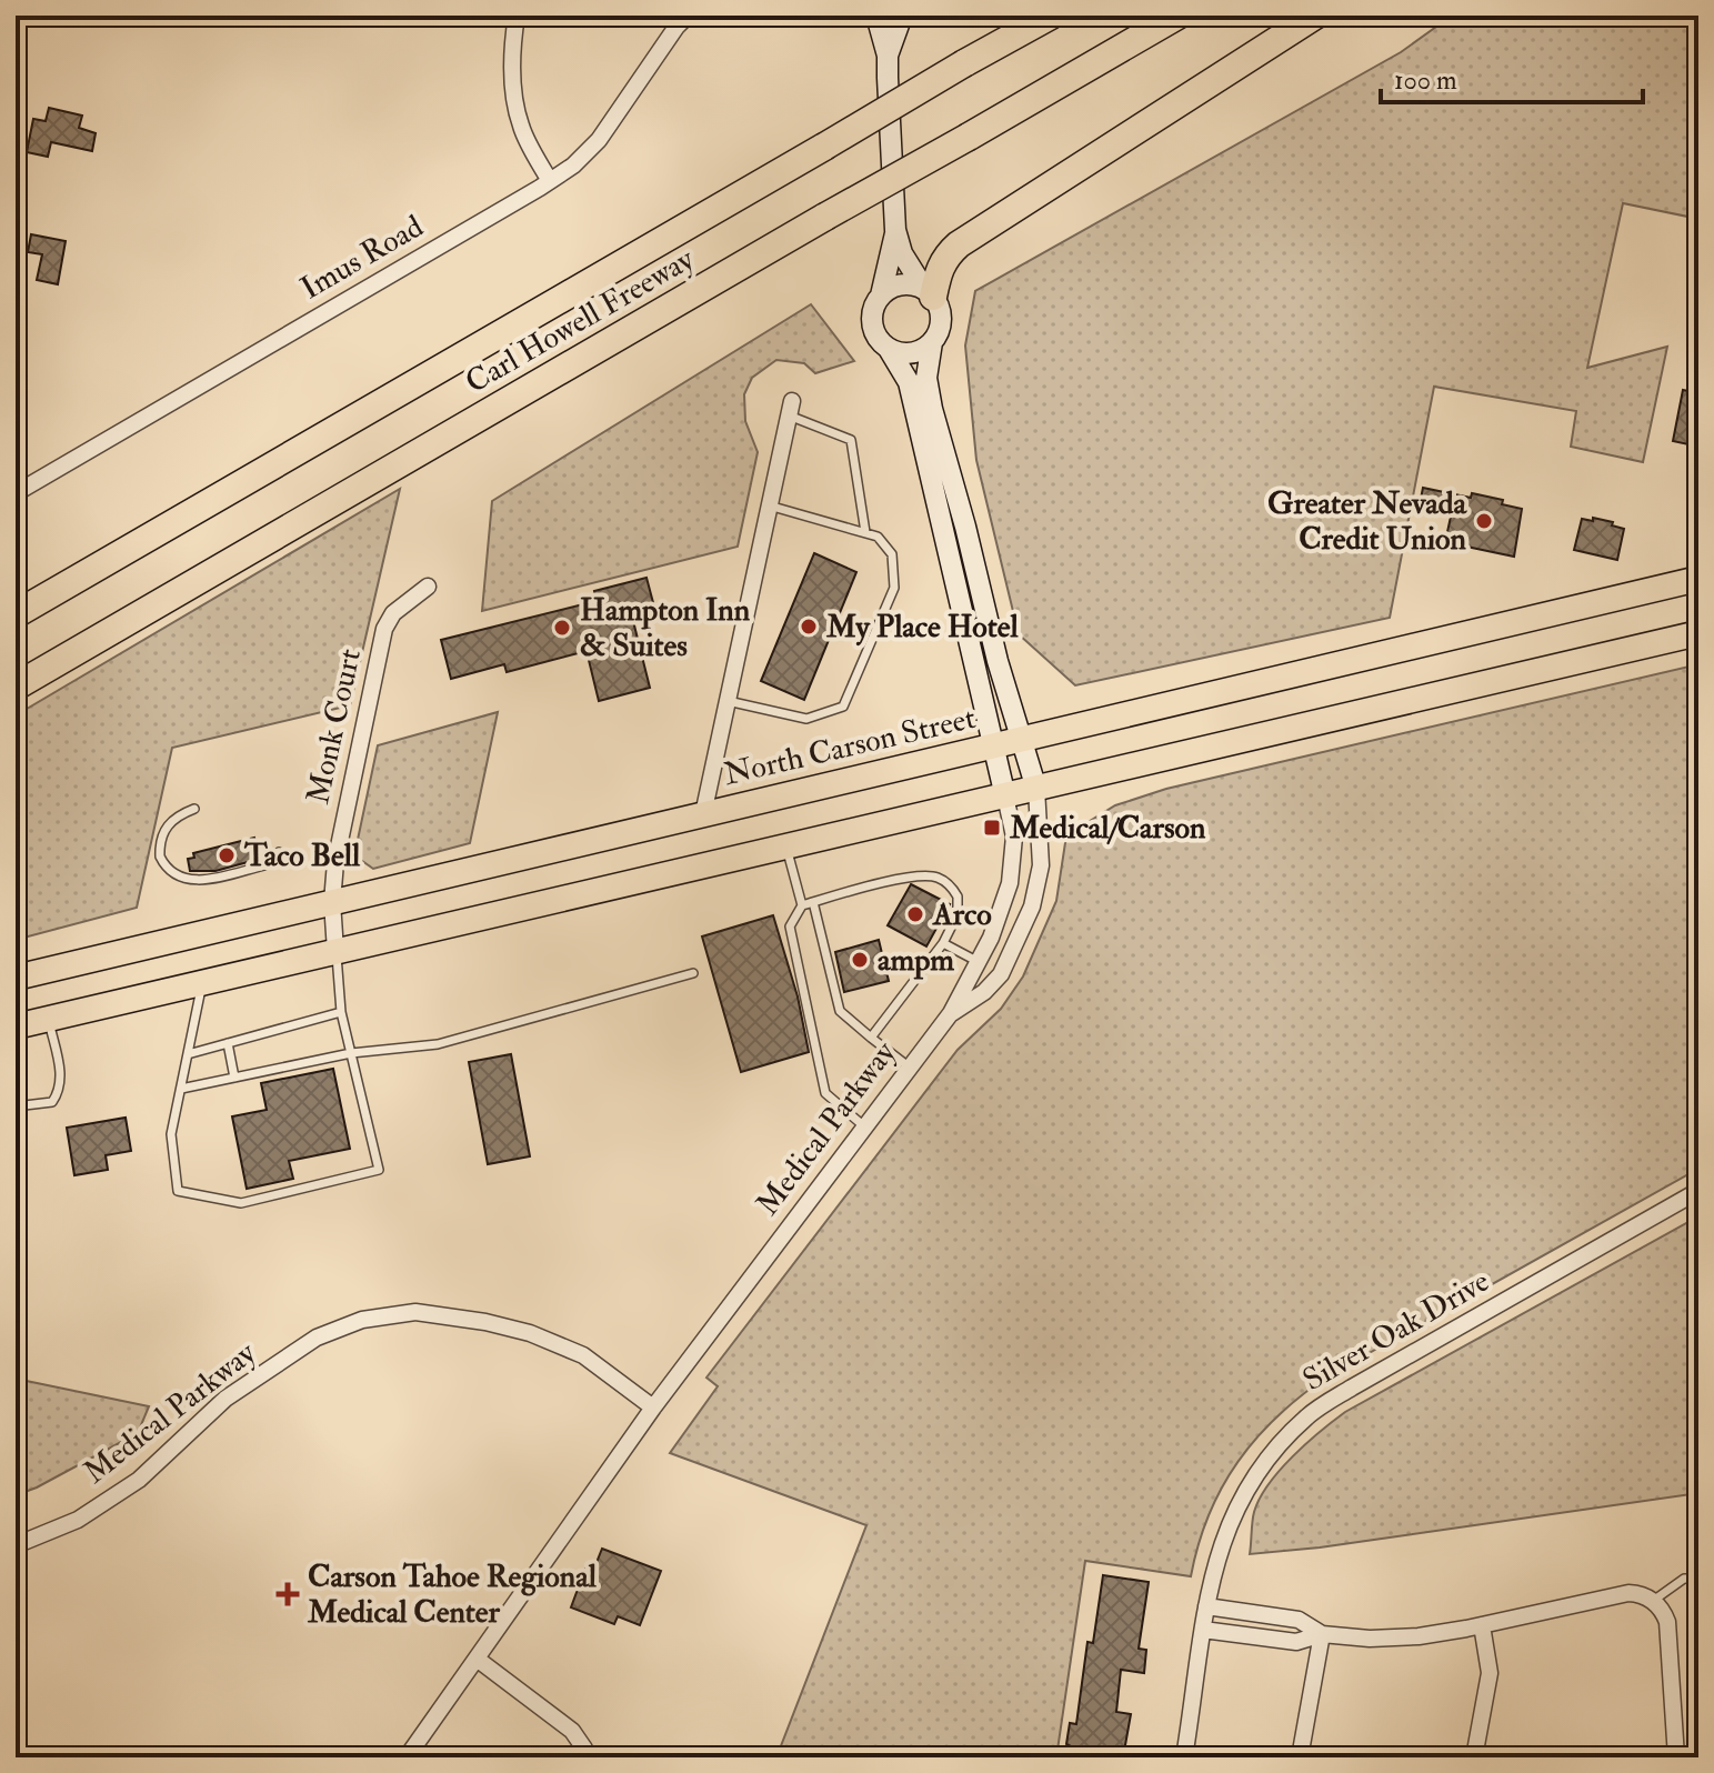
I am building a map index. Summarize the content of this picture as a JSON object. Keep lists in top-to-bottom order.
{
  "streets": {
    "highway": ["Carl Howell Freeway"],
    "main road": ["North Carson Street"],
    "street": [
      "Imus Road",
      "Monk Court",
      "Medical Parkway",
      "Silver Oak Drive"
    ]
  },
  "crossings": [
    ["Monk Court", "North Carson Street"]
  ],
  "places": {
    "other": [
      "Greater Nevada Credit Union",
      "My Place Hotel",
      "Hampton Inn & Suites",
      "Taco Bell",
      "Arco",
      "ampm"
    ],
    "transit": ["Medical/Carson"],
    "health": ["Carson Tahoe Regional Medical Center"]
  },
  "scale_bar": "100 m"
}
